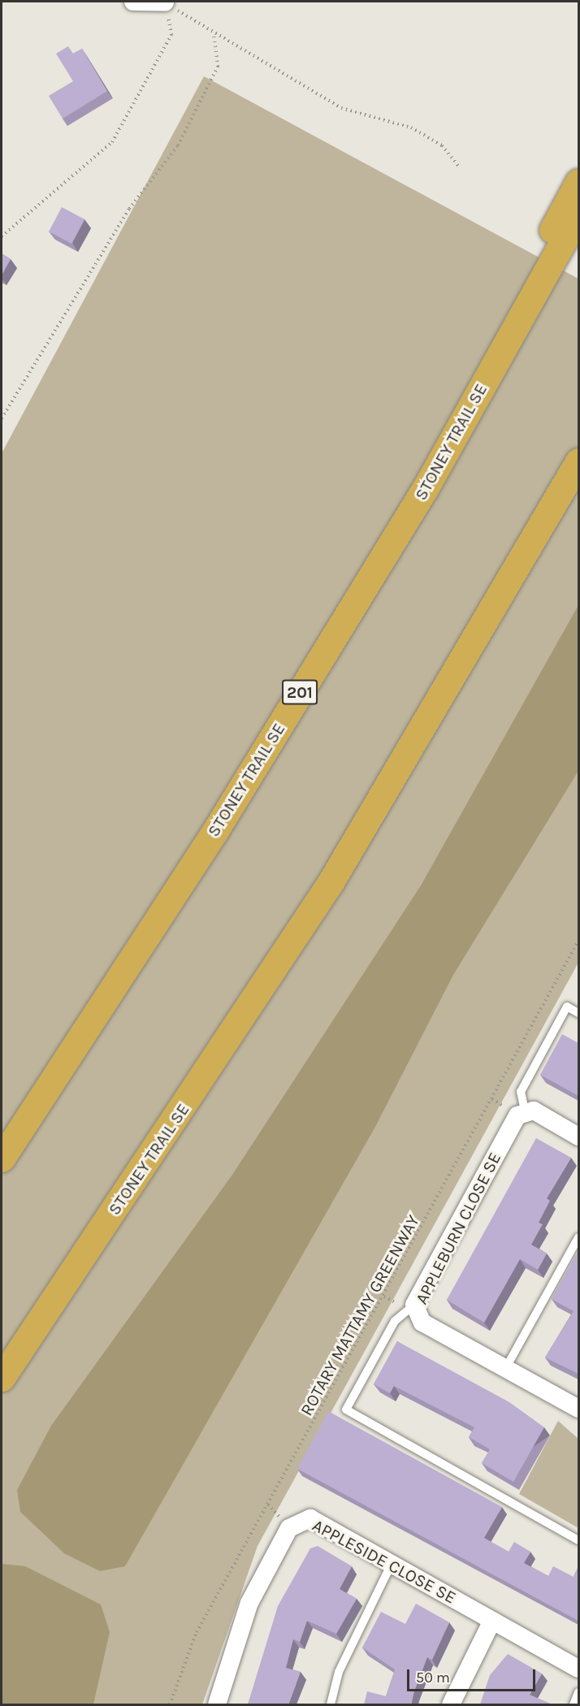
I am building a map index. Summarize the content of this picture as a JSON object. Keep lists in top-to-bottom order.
{
  "streets": {
    "highway": ["STONEY TRAIL SE", "201"],
    "street": ["APPLEBURN CLOSE SE", "APPLESIDE CLOSE SE"],
    "path": ["ROTARY MATTAMY GREENWAY"]
  },
  "scale_bar": "50 m"
}
